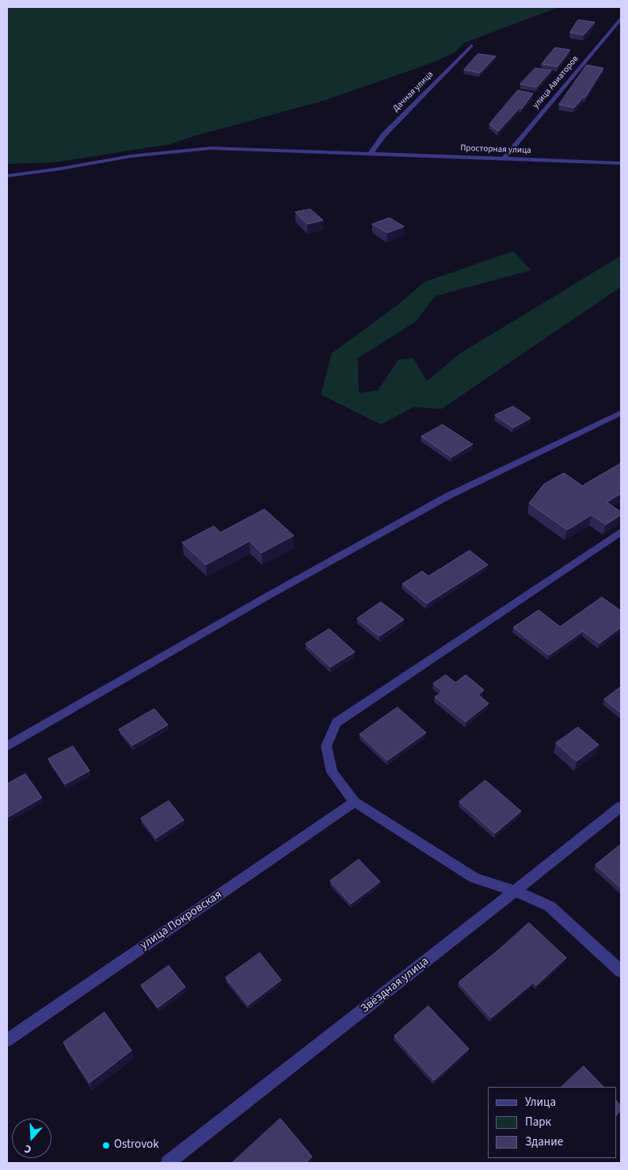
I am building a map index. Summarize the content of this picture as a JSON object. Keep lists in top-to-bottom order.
{
  "streets": {
    "street": [
      "улица Авиаторов",
      "Дачная улица",
      "Просторная улица",
      "улица Покровская",
      "Звёздная улица"
    ]
  },
  "crossings": [
    ["улица Авиаторов", "Просторная улица"],
    ["Дачная улица", "Просторная улица"]
  ],
  "places": ["Ostrovok"],
  "legend": ["Улица", "Парк", "Здание"],
  "north": "bottom"
}
